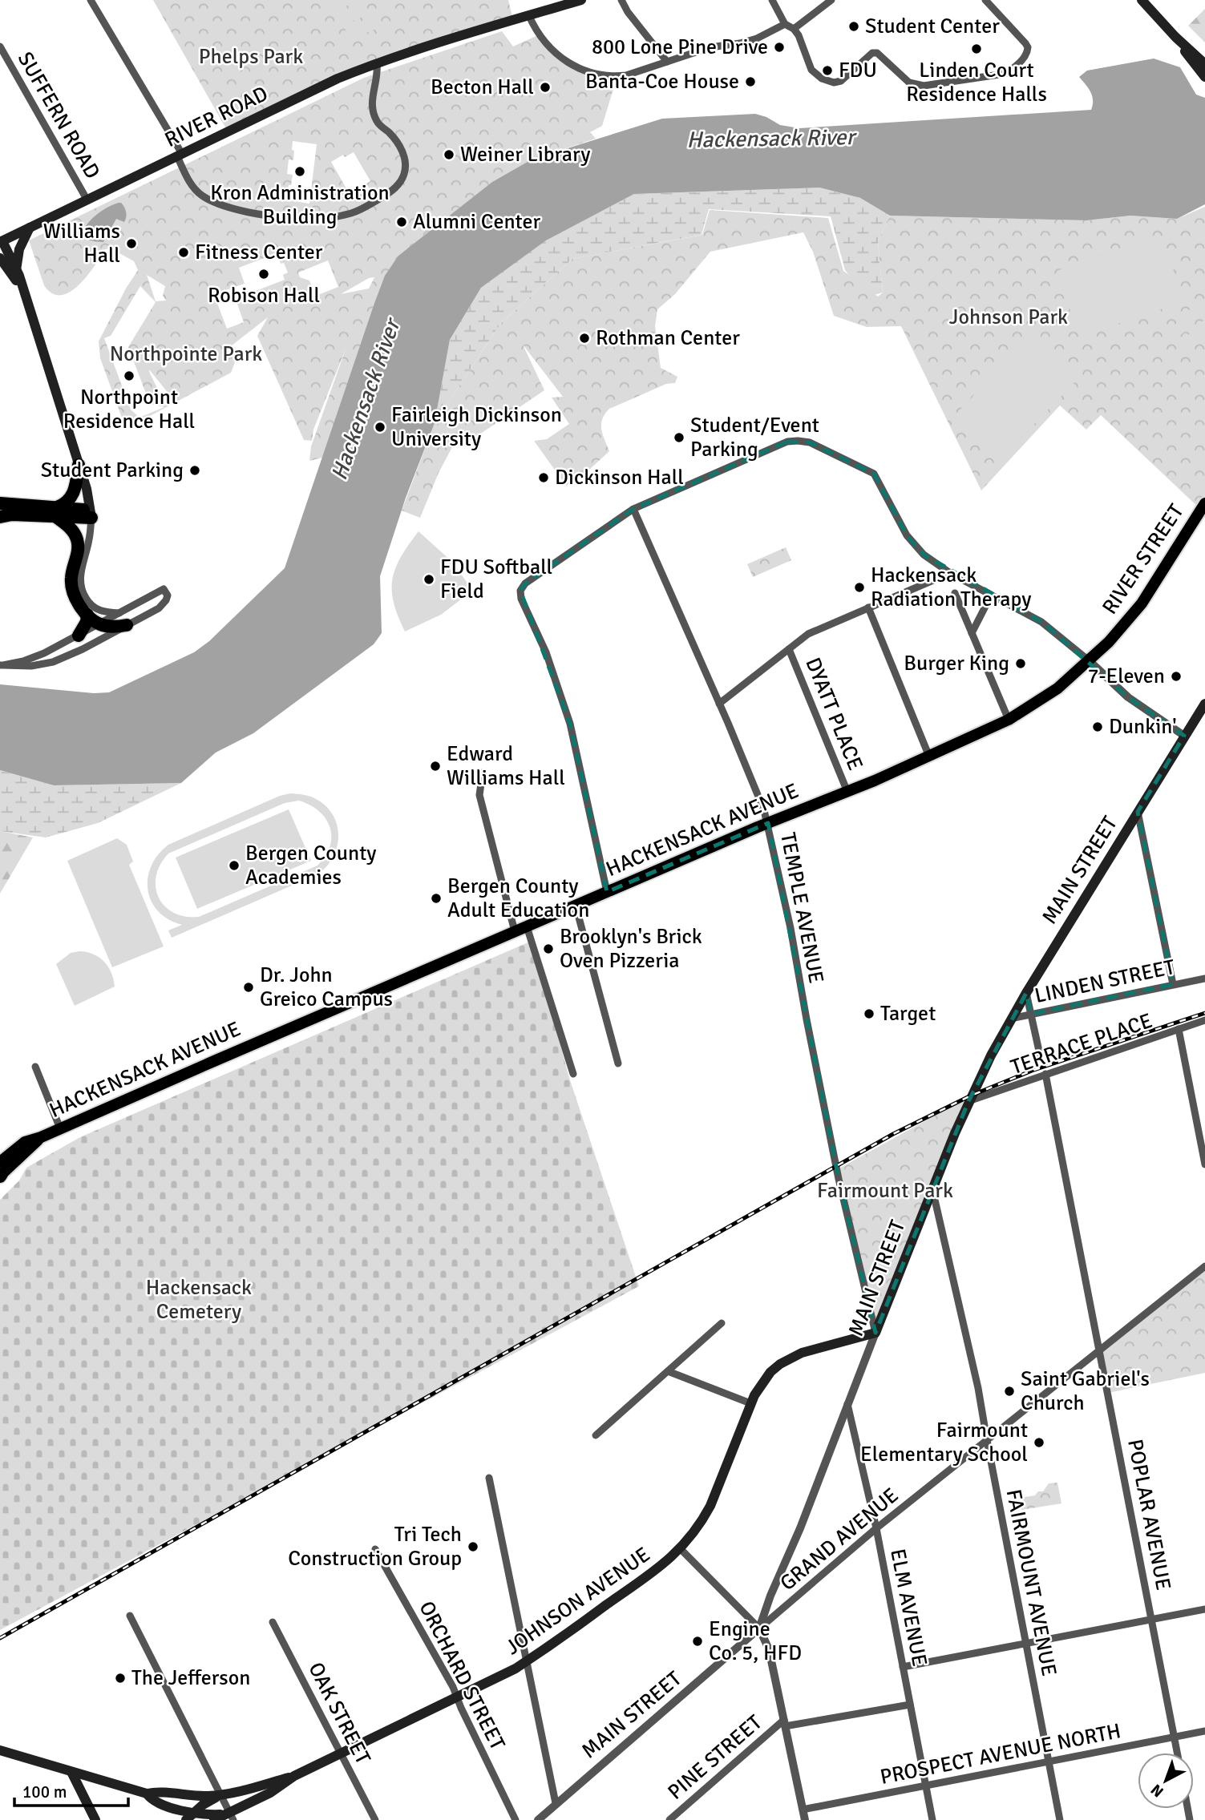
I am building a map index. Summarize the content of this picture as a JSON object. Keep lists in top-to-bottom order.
{
  "streets": {
    "main road": [
      "RIVER ROAD",
      "RIVER STREET",
      "HACKENSACK AVENUE",
      "MAIN STREET",
      "JOHNSON AVENUE"
    ],
    "street": [
      "SUFFERN ROAD",
      "DYATT PLACE",
      "TEMPLE AVENUE",
      "LINDEN STREET",
      "TERRACE PLACE",
      "POPLAR AVENUE",
      "GRAND AVENUE",
      "FAIRMOUNT AVENUE",
      "ELM AVENUE",
      "ORCHARD STREET",
      "OAK STREET",
      "PROSPECT AVENUE NORTH",
      "PINE STREET"
    ]
  },
  "crossings": [
    ["SUFFERN ROAD", "RIVER ROAD"],
    ["RIVER STREET", "HACKENSACK AVENUE"],
    ["DYATT PLACE", "HACKENSACK AVENUE"],
    ["HACKENSACK AVENUE", "TEMPLE AVENUE"],
    ["MAIN STREET", "TEMPLE AVENUE"],
    ["MAIN STREET", "LINDEN STREET"],
    ["MAIN STREET", "TERRACE PLACE"],
    ["MAIN STREET", "GRAND AVENUE"],
    ["MAIN STREET", "FAIRMOUNT AVENUE"],
    ["MAIN STREET", "JOHNSON AVENUE"],
    ["MAIN STREET", "ELM AVENUE"],
    ["TEMPLE AVENUE", "JOHNSON AVENUE"],
    ["TERRACE PLACE", "POPLAR AVENUE"],
    ["POPLAR AVENUE", "GRAND AVENUE"],
    ["POPLAR AVENUE", "PROSPECT AVENUE NORTH"],
    ["GRAND AVENUE", "FAIRMOUNT AVENUE"],
    ["GRAND AVENUE", "ELM AVENUE"],
    ["FAIRMOUNT AVENUE", "PROSPECT AVENUE NORTH"],
    ["JOHNSON AVENUE", "ORCHARD STREET"],
    ["JOHNSON AVENUE", "OAK STREET"],
    ["ELM AVENUE", "PROSPECT AVENUE NORTH"],
    ["ELM AVENUE", "PINE STREET"]
  ],
  "water": ["Hackensack River"],
  "parks": [
    "Phelps Park",
    "Johnson Park",
    "Northpointe Park",
    "Fairmount Park",
    "Hackensack Cemetery"
  ],
  "places": [
    "Student Center",
    "800 Lone Pine Drive",
    "Linden Court Residence Halls",
    "FDU",
    "Banta-Coe House",
    "Becton Hall",
    "Weiner Library",
    "Kron Administration Building",
    "Alumni Center",
    "Williams Hall",
    "Fitness Center",
    "Robison Hall",
    "Rothman Center",
    "Northpoint Residence Hall",
    "Fairleigh Dickinson University",
    "Student/Event Parking",
    "Student Parking",
    "Dickinson Hall",
    "FDU Softball Field",
    "Hackensack Radiation Therapy",
    "Burger King",
    "7-Eleven",
    "Dunkin'",
    "Edward Williams Hall",
    "Bergen County Academies",
    "Bergen County Adult Education",
    "Brooklyn's Brick Oven Pizzeria",
    "Dr. John Greico Campus",
    "Target",
    "Saint Gabriel's Church",
    "Fairmount Elementary School",
    "Tri Tech Construction Group",
    "Engine Co. 5, HFD",
    "The Jefferson"
  ],
  "scale_bar": "100 m",
  "north": "bottom left"
}
